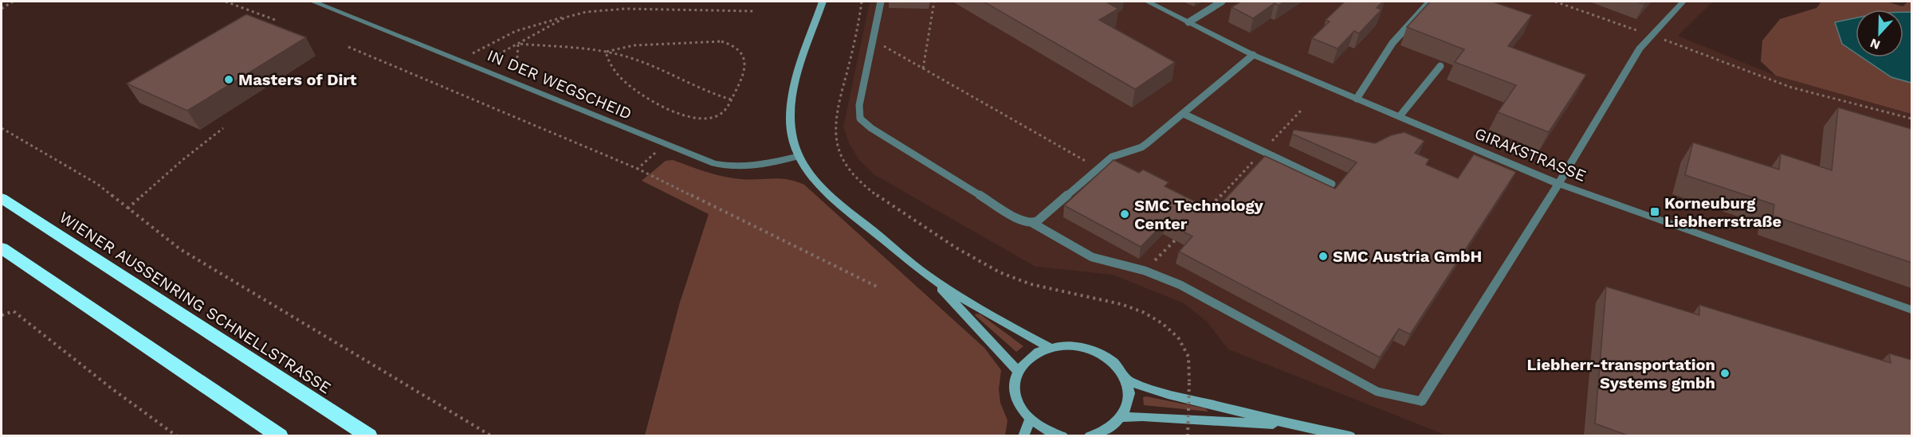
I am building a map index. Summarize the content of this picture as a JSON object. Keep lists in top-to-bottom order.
{
  "streets": {
    "highway": ["WIENER AUSSENRING SCHNELLSTRASSE"],
    "street": ["IN DER WEGSCHEID", "GIRAKSTRASSE"]
  },
  "places": {
    "other": [
      "Masters of Dirt",
      "SMC Technology Center",
      "SMC Austria GmbH",
      "Liebherr-transportation Systems gmbh"
    ],
    "transit": ["Korneuburg Liebherrstraße"]
  },
  "north": "bottom"
}
